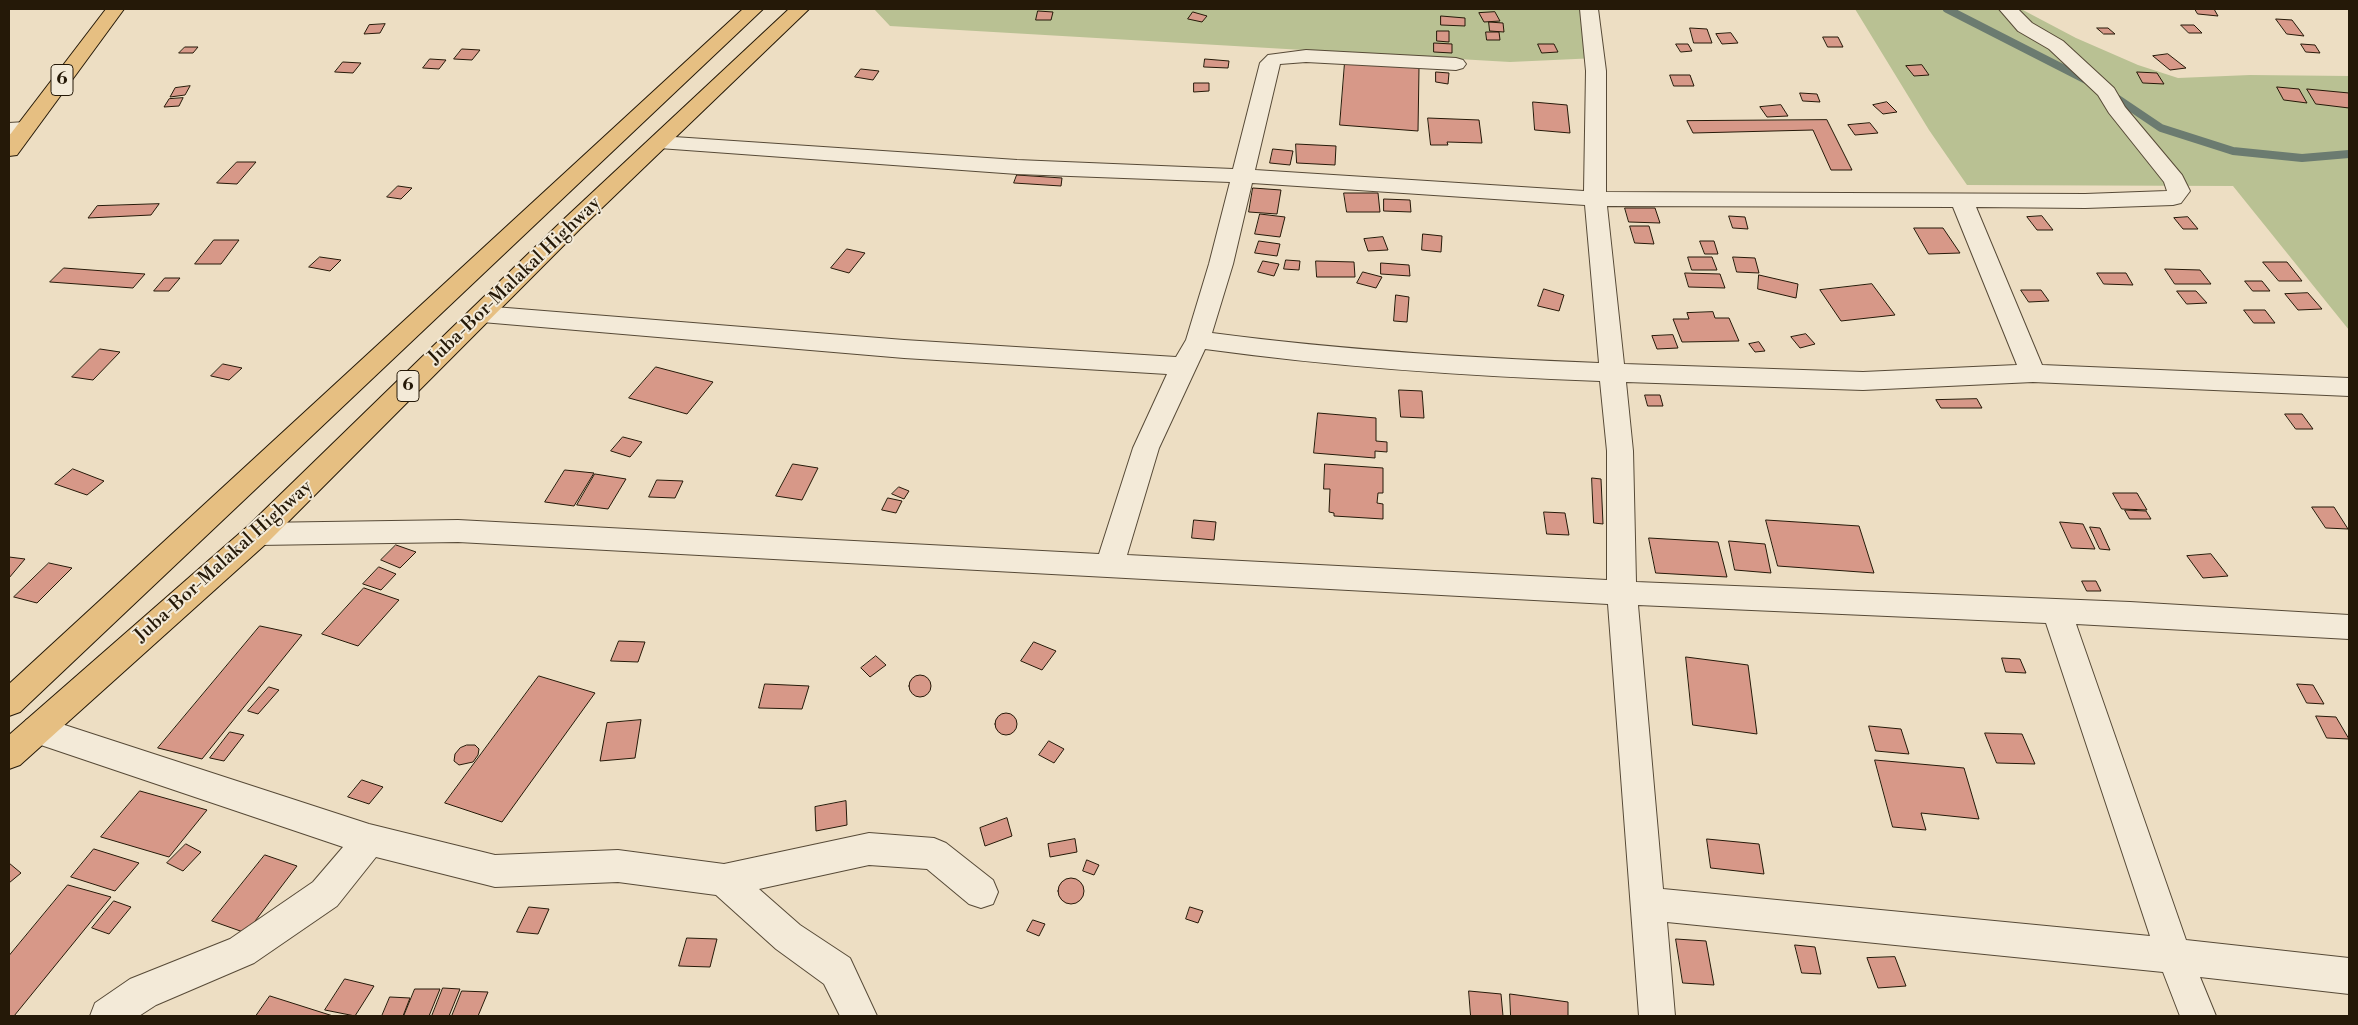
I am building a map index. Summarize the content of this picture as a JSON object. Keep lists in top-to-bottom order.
{
  "streets": {
    "main road": ["6", "Juba-Bor-Malakal Highway"]
  }
}
